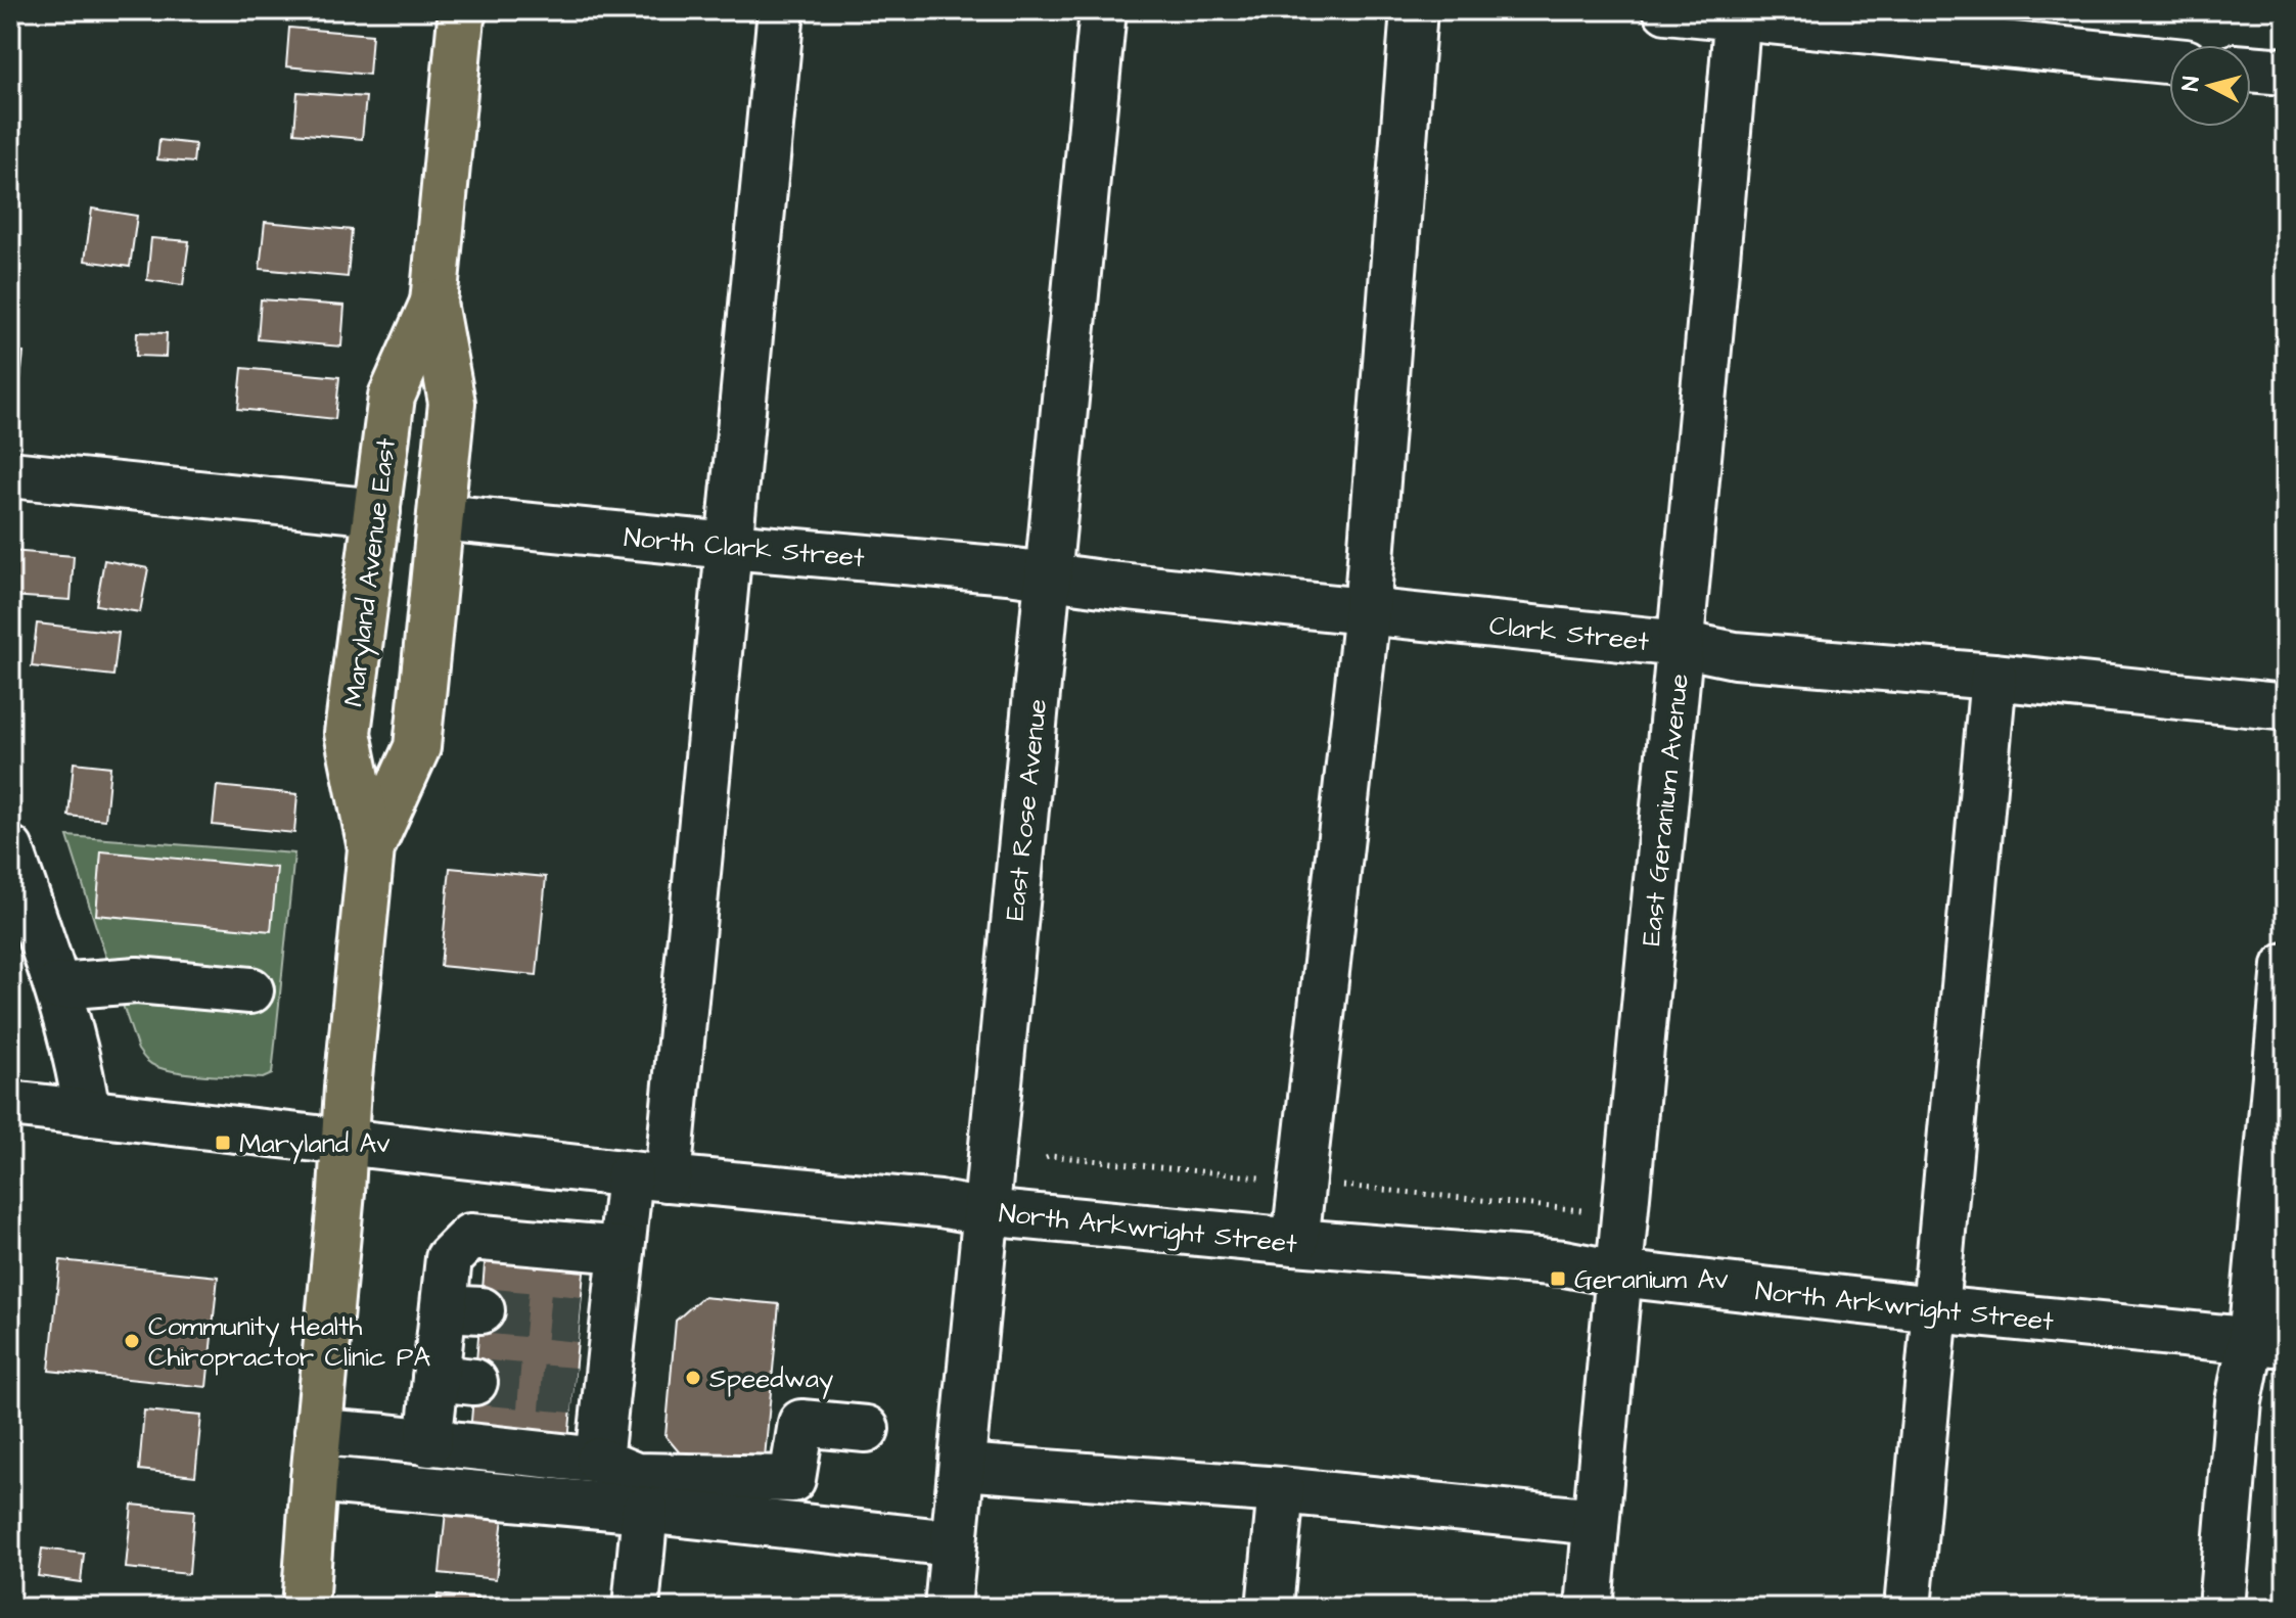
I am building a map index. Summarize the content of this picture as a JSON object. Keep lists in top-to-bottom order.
{
  "streets": {
    "main road": ["Maryland Avenue East"],
    "street": [
      "North Clark Street",
      "Clark Street",
      "East Rose Avenue",
      "East Geranium Avenue",
      "North Arkwright Street"
    ]
  },
  "crossings": [
    ["North Clark Street", "Maryland Avenue East"],
    ["North Clark Street", "Clark Street"],
    ["North Clark Street", "East Rose Avenue"],
    ["Maryland Avenue East", "North Arkwright Street"],
    ["Clark Street", "East Rose Avenue"],
    ["Clark Street", "East Geranium Avenue"],
    ["East Rose Avenue", "North Arkwright Street"],
    ["East Geranium Avenue", "North Arkwright Street"]
  ],
  "places": {
    "transit": ["Maryland Av", "Geranium Av"],
    "other": ["Community Health Chiropractor Clinic PA", "Speedway"]
  },
  "north": "left"
}
